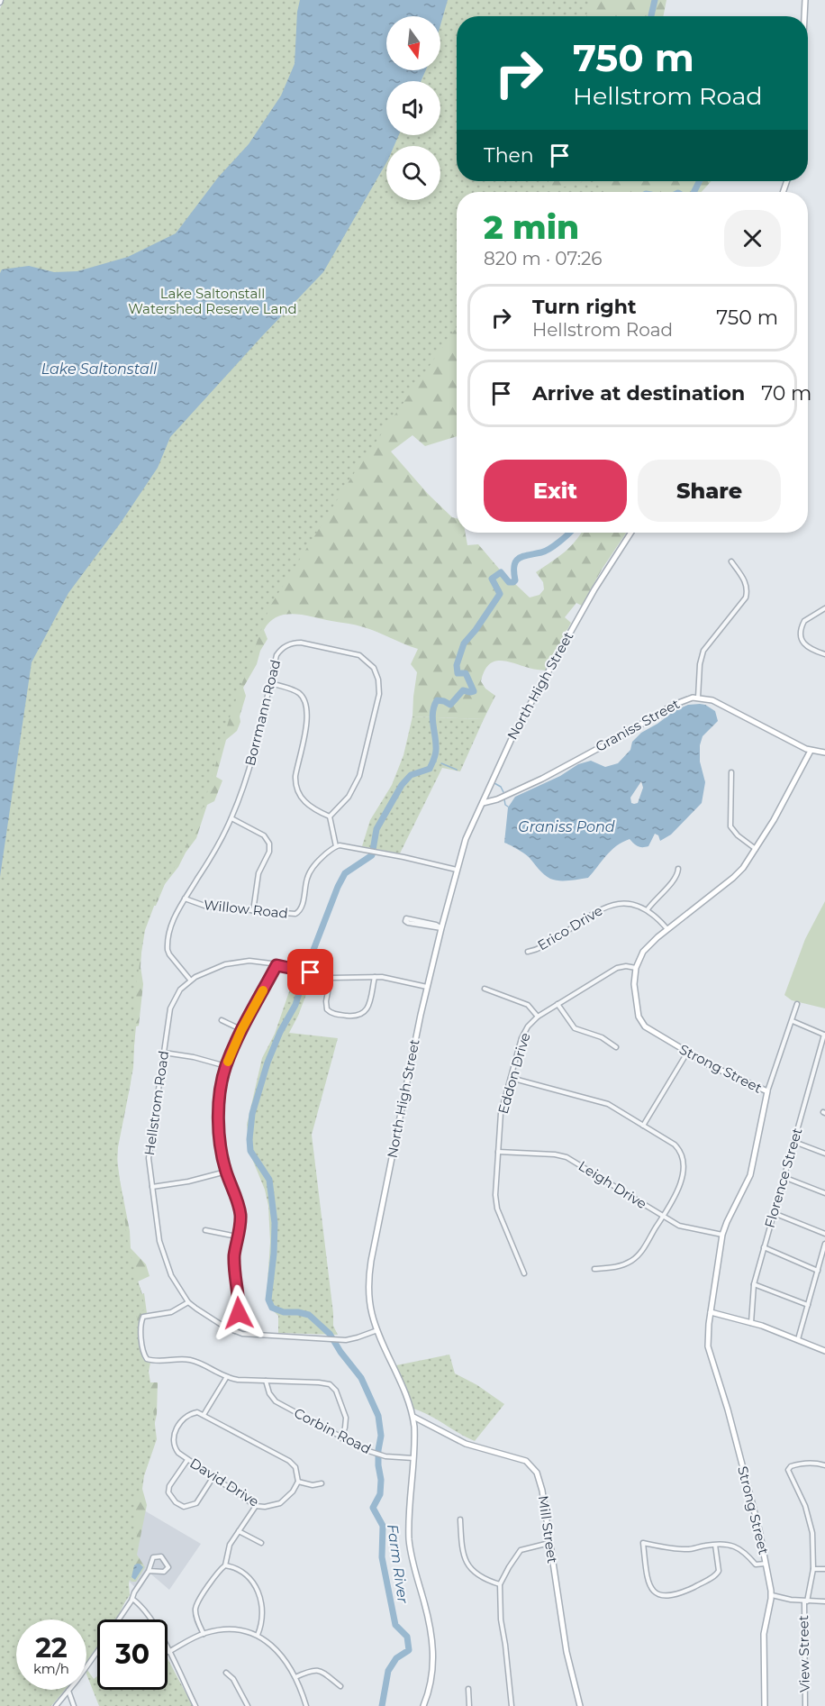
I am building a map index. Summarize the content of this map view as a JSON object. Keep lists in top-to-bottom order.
{
  "streets": {
    "main road": [
      "North High Street",
      "Graniss Street",
      "Strong Street",
      "Mill Street"
    ],
    "street": [
      "Borrmann Road",
      "Willow Road",
      "Erico Drive",
      "Eddon Drive",
      "Hellstrom Road",
      "Florence Street",
      "Leigh Drive",
      "Corbin Road",
      "David Drive",
      "View Street"
    ]
  },
  "crossings": [
    ["North High Street", "Graniss Street"],
    ["North High Street", "Hellstrom Road"],
    ["North High Street", "Corbin Road"],
    ["North High Street", "Mill Street"],
    ["Borrmann Road", "Willow Road"],
    ["Borrmann Road", "Hellstrom Road"],
    ["Graniss Street", "Strong Street"],
    ["Strong Street", "Eddon Drive"],
    ["Strong Street", "Leigh Drive"],
    ["Eddon Drive", "Leigh Drive"]
  ],
  "water": ["Lake Saltonstall", "Graniss Pond", "Farm River"],
  "parks": ["Lake Saltonstall Watershed Reserve Land"],
  "north": "bottom",
  "page": {
    "turn": ["750 m", "Hellstrom Road"],
    "then": "Then",
    "heading": ["2 min", "820 m · 07:26"],
    "list": [
      {
        "name": "Turn right",
        "note": "Hellstrom Road",
        "value": "750 m"
      },
      {
        "name": "Arrive at destination",
        "value": "70 m"
      }
    ],
    "buttons": ["Exit", "Share"],
    "speed": "22 km/h",
    "limit": "30"
  }
}
